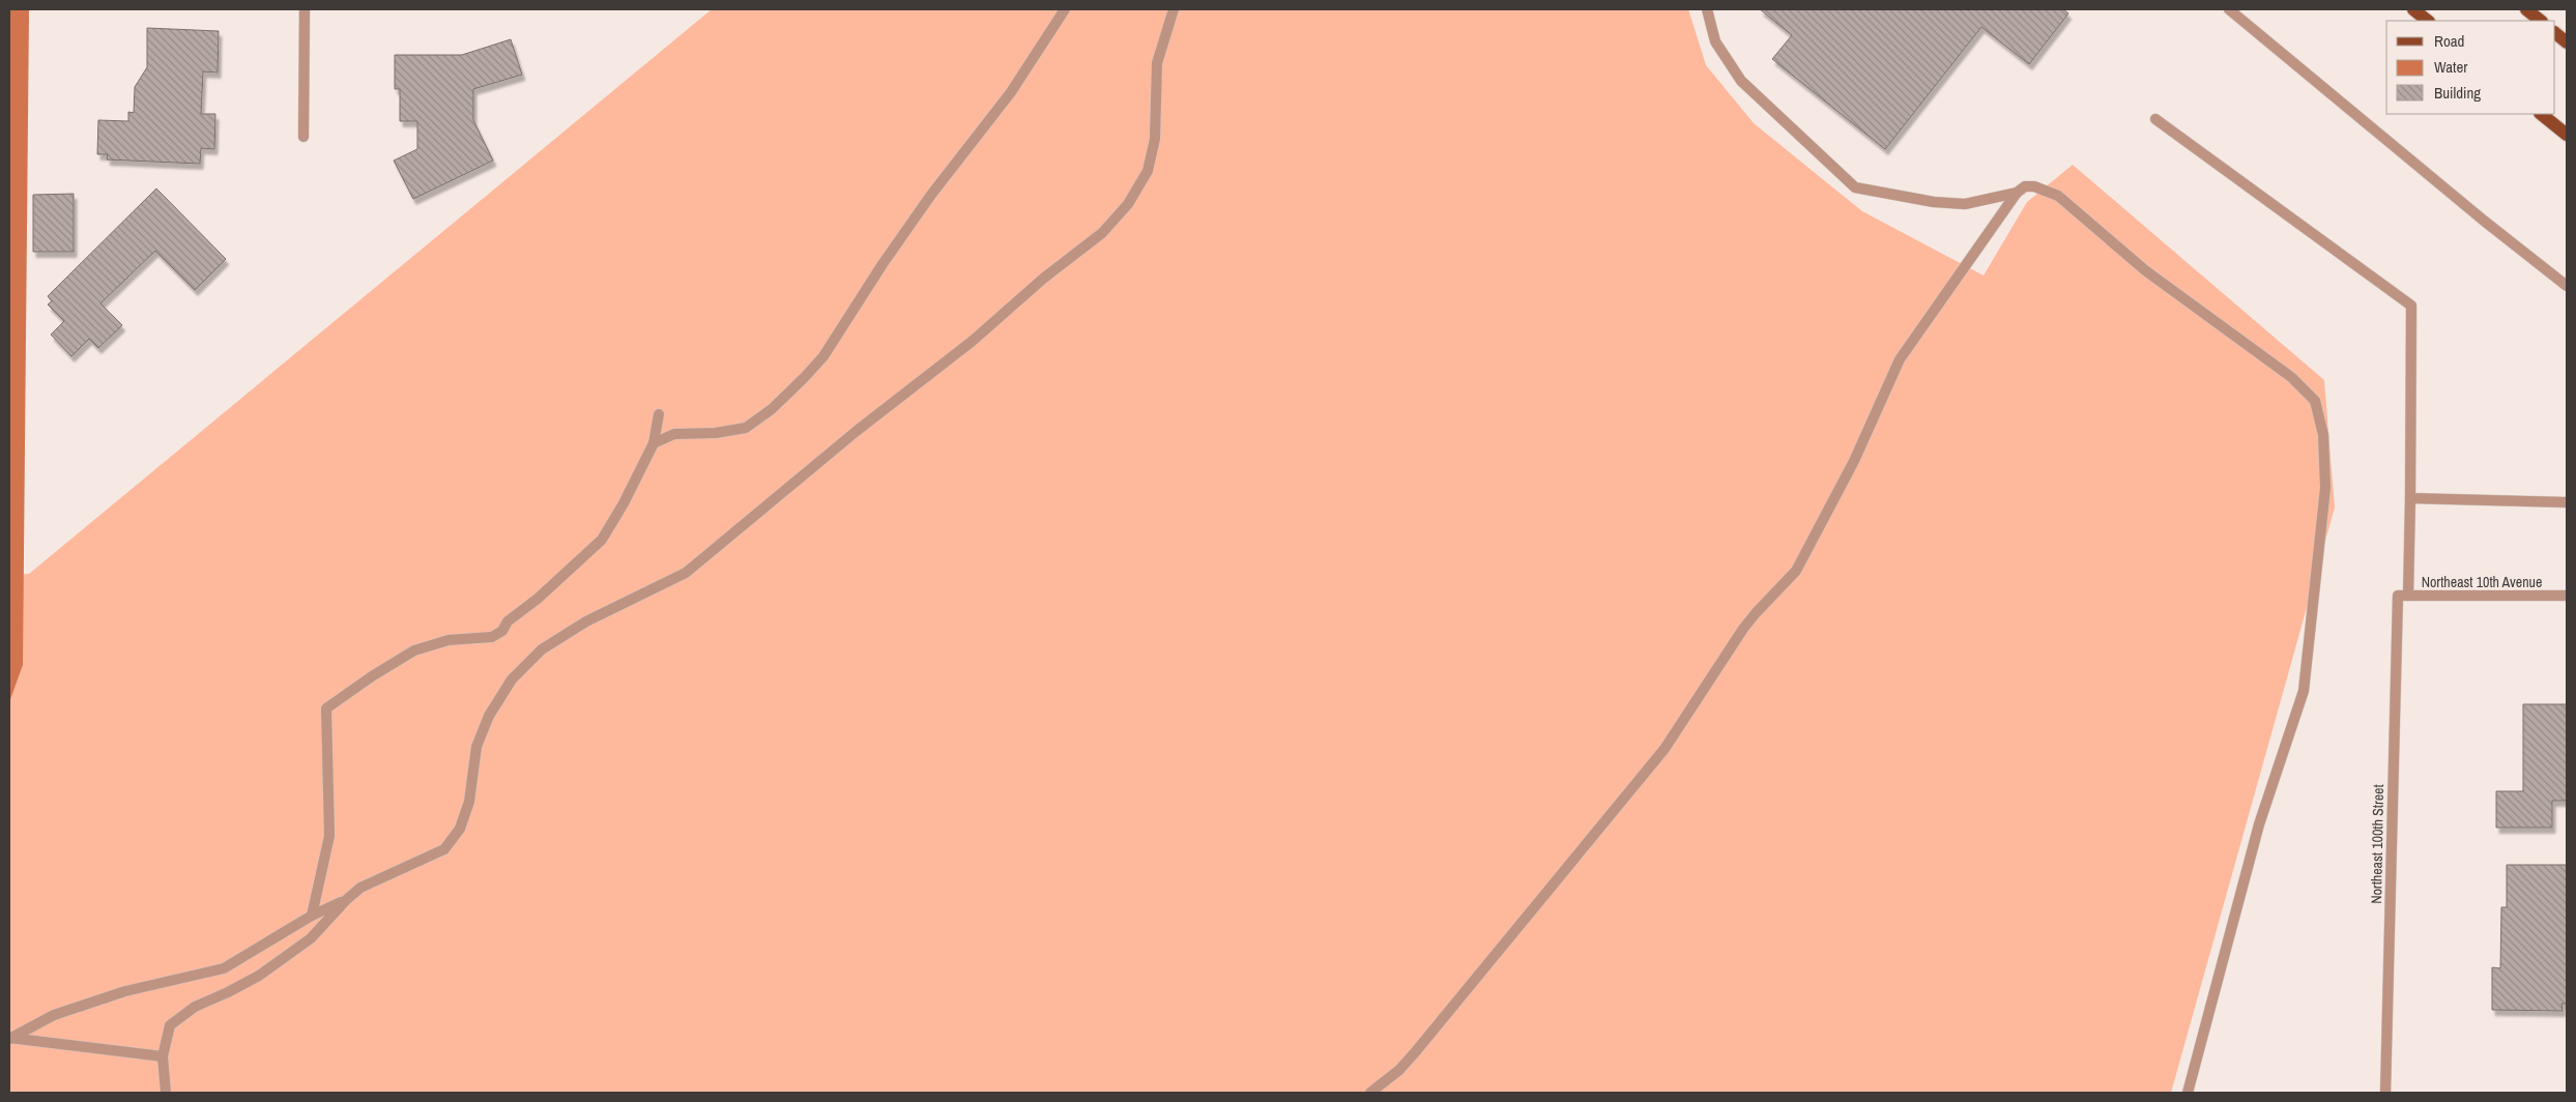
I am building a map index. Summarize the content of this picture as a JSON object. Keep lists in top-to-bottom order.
{
  "streets": {
    "street": ["Northeast 10th Avenue", "Northeast 100th Street"]
  },
  "crossings": [
    ["Northeast 10th Avenue", "Northeast 100th Street"]
  ],
  "legend": ["Road", "Water", "Building"]
}
